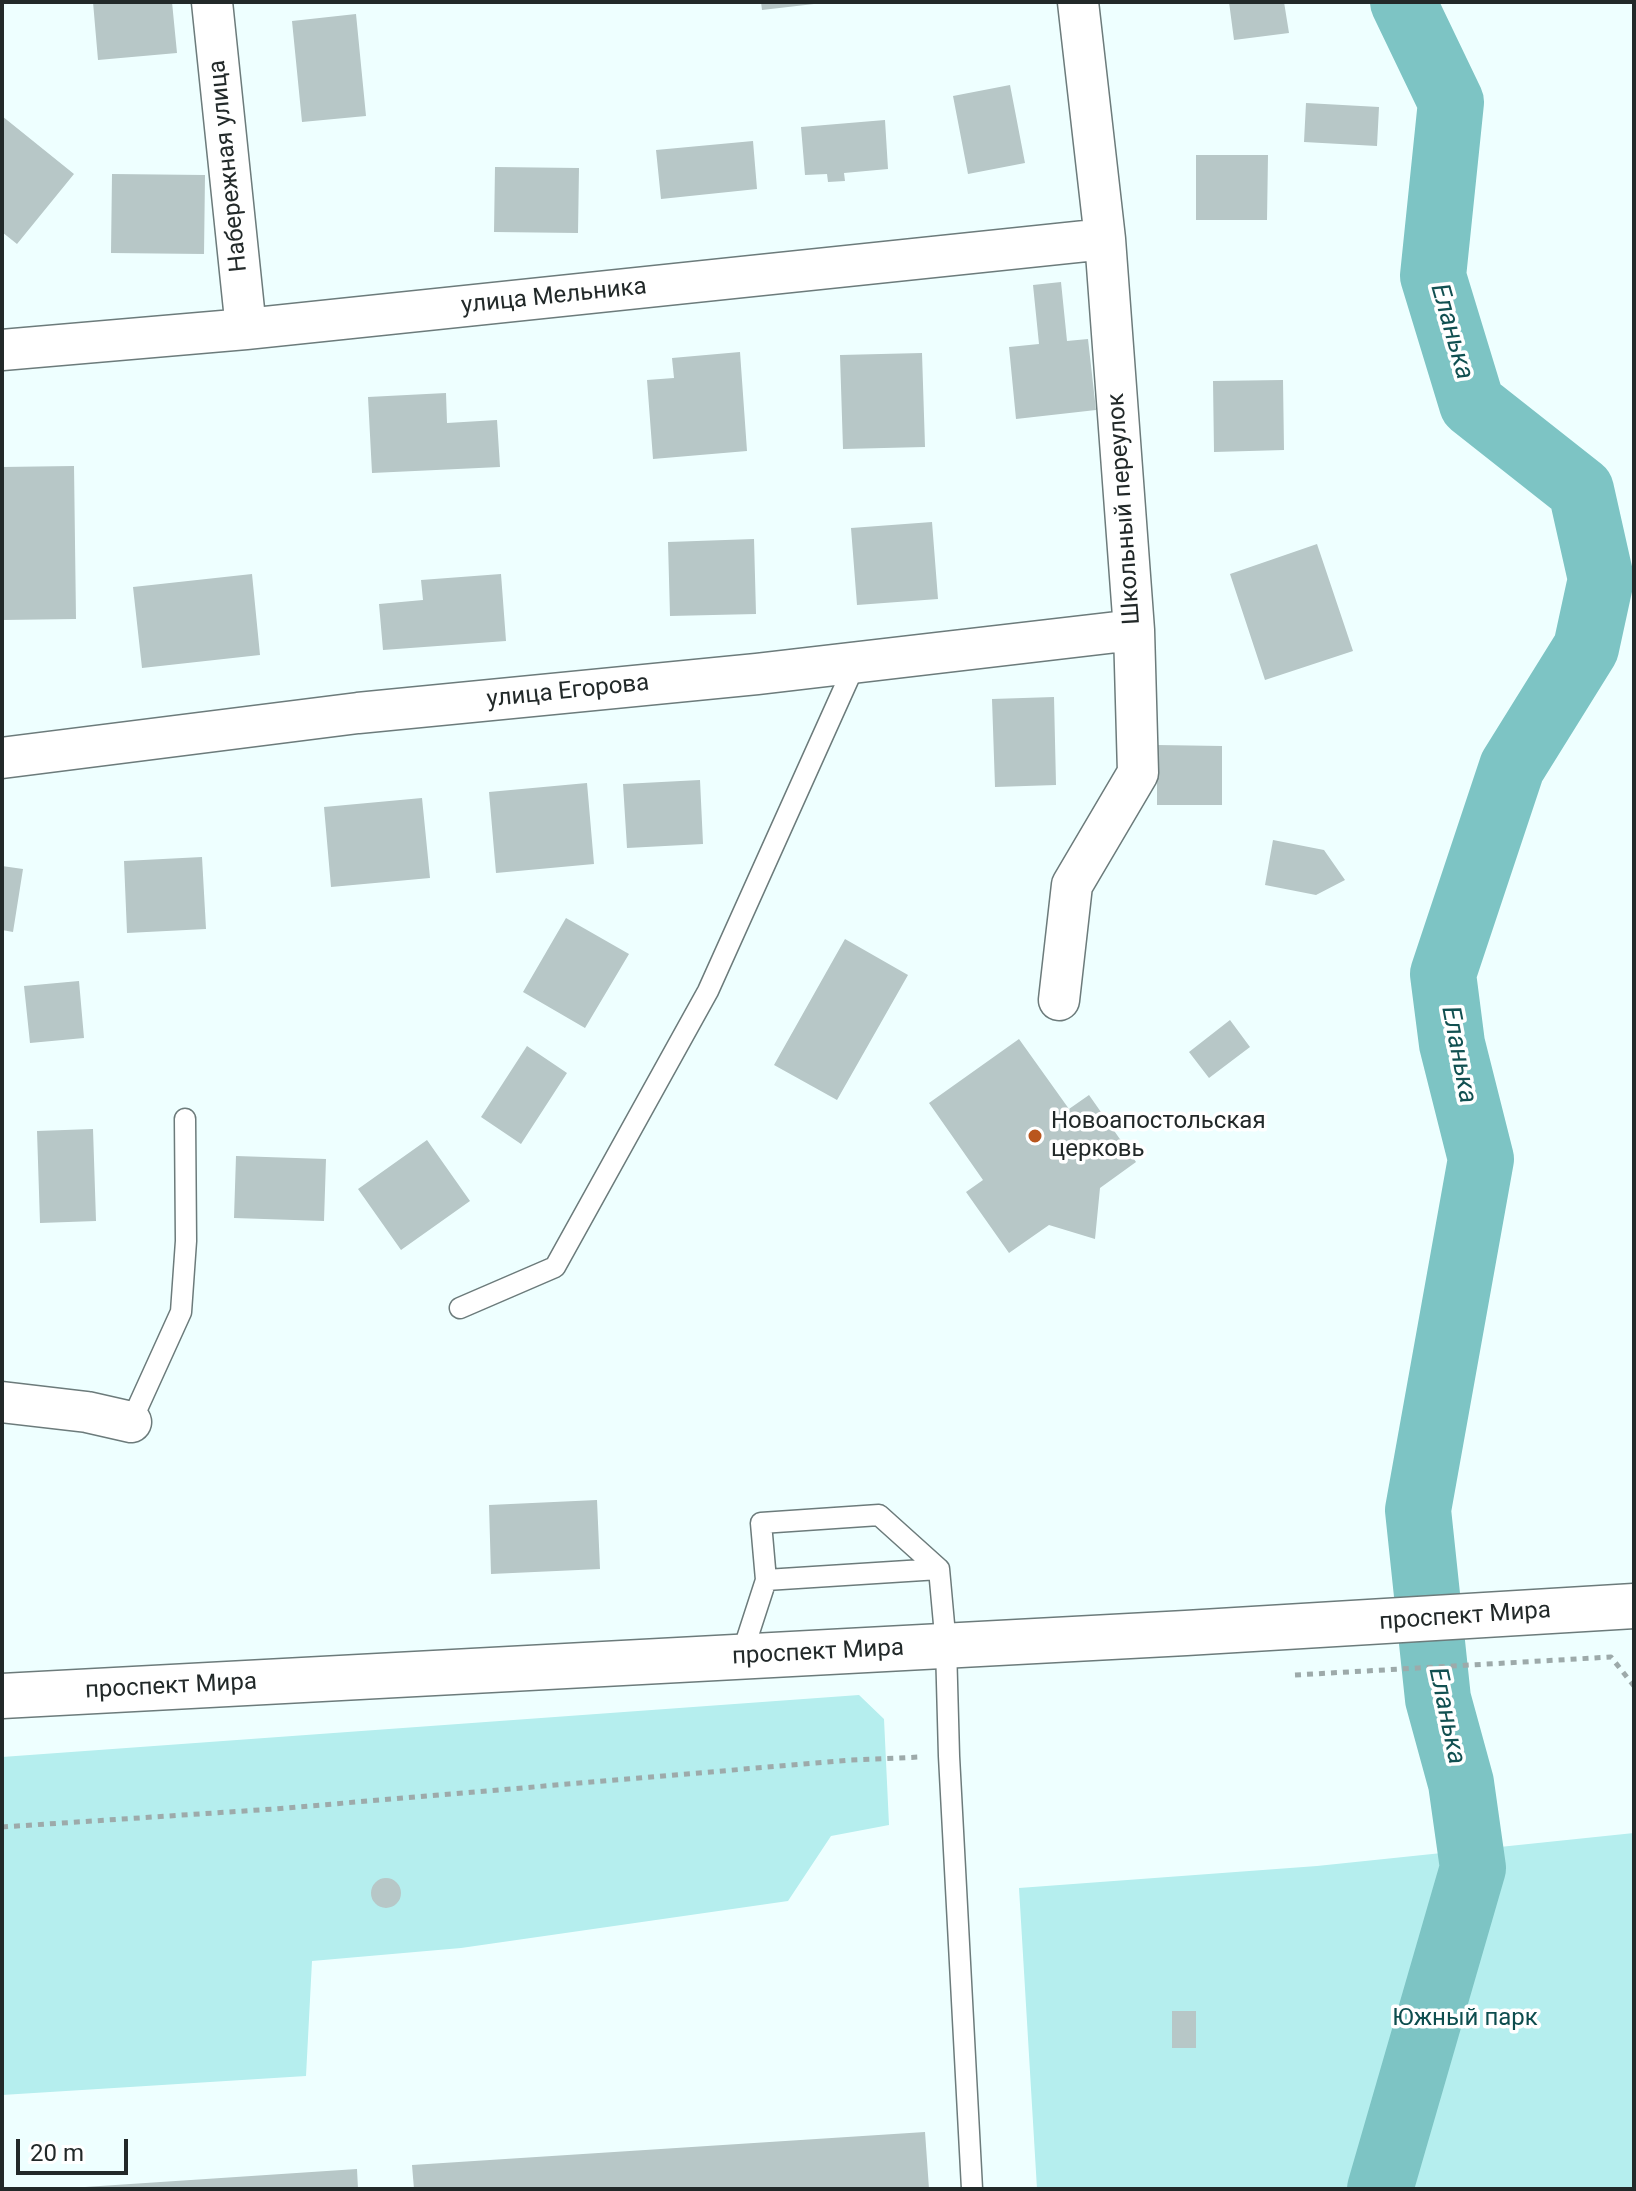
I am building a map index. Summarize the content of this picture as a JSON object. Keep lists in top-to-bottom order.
{
  "streets": {
    "main road": ["проспект Мира"],
    "street": [
      "Набережная улица",
      "улица Мельника",
      "Школьный переулок",
      "улица Егорова"
    ]
  },
  "crossings": [
    ["Набережная улица", "улица Мельника"],
    ["улица Мельника", "Школьный переулок"],
    ["Школьный переулок", "улица Егорова"]
  ],
  "water": ["Еланька"],
  "parks": ["Южный парк"],
  "places": ["Новоапостольская церковь"],
  "scale_bar": "20 m"
}
